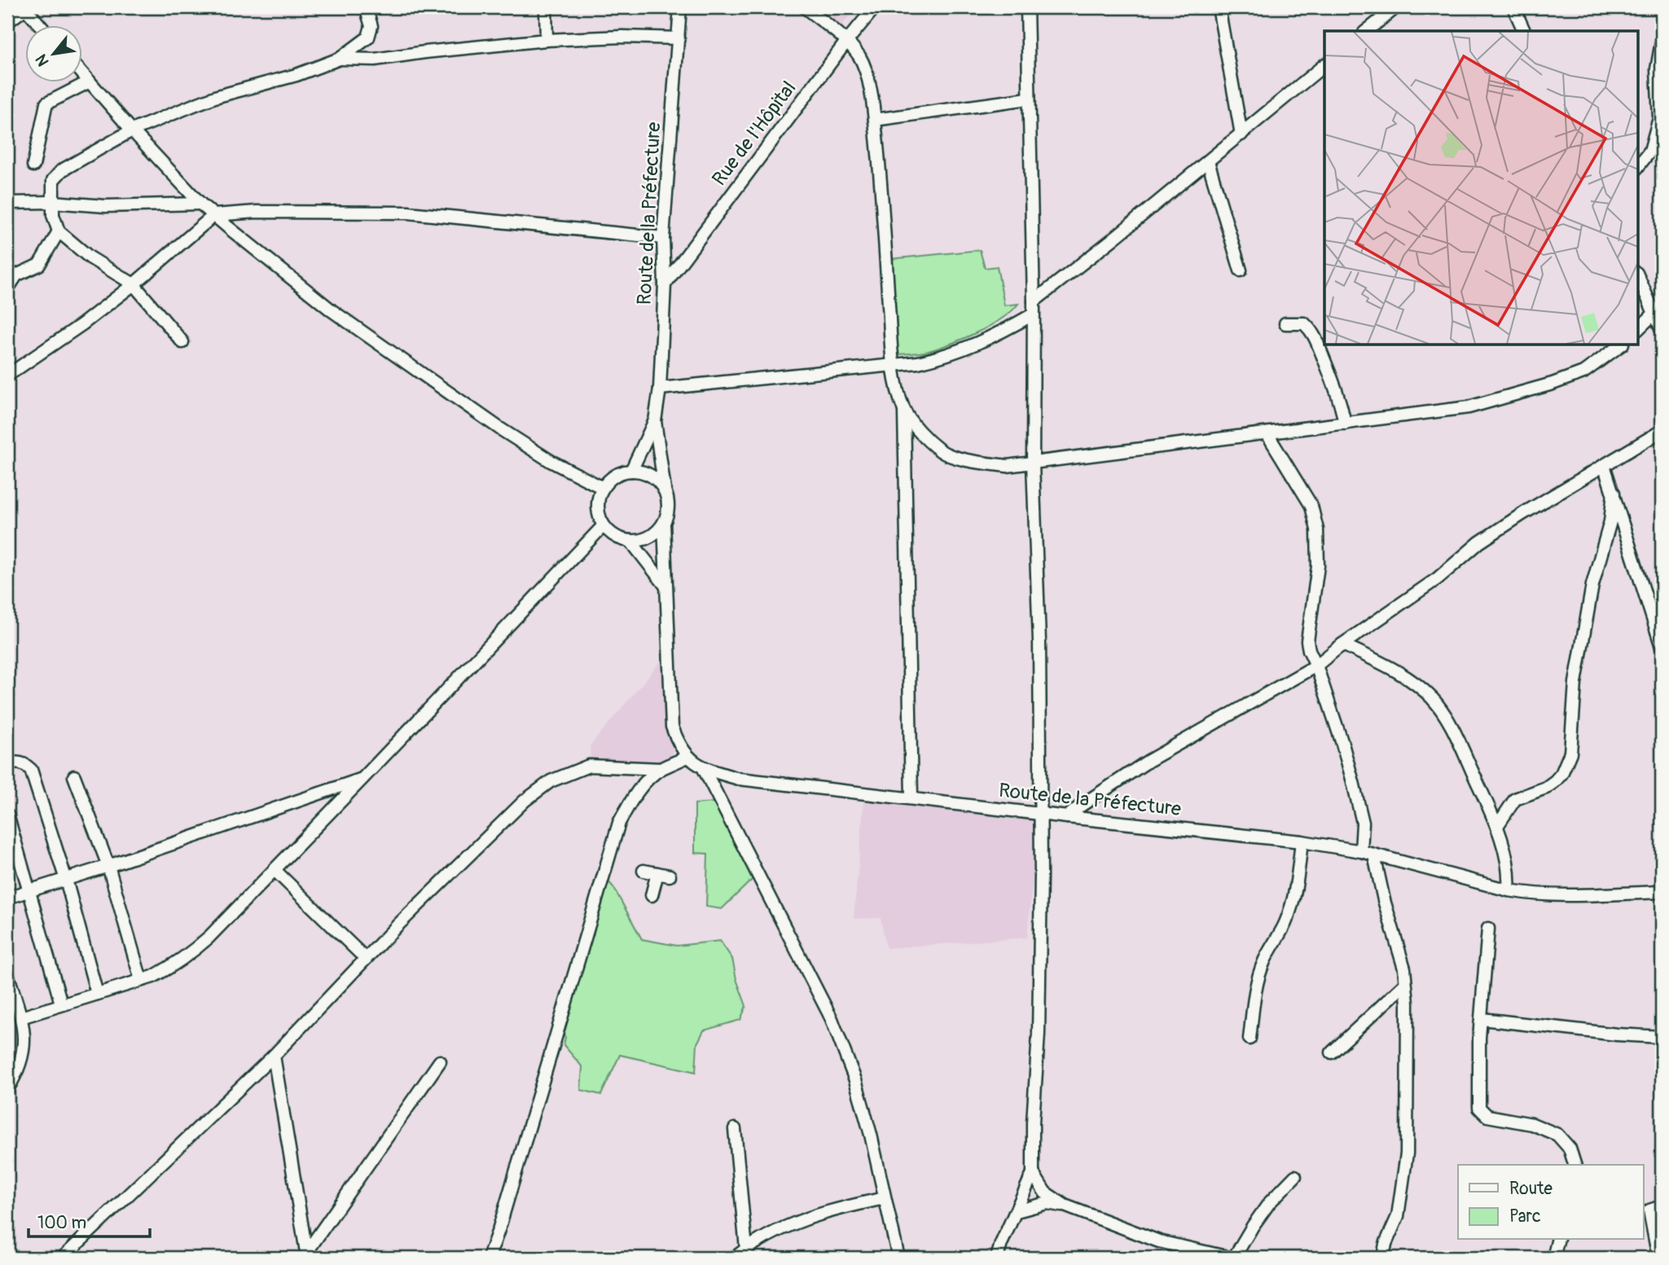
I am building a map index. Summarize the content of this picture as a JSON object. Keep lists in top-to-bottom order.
{
  "streets": {
    "street": ["Rue de l'Hôpital", "Route de la Préfecture"]
  },
  "crossings": [
    ["Rue de l'Hôpital", "Route de la Préfecture"]
  ],
  "legend": ["Route", "Parc"],
  "scale_bar": "100 m",
  "north": "bottom left"
}
